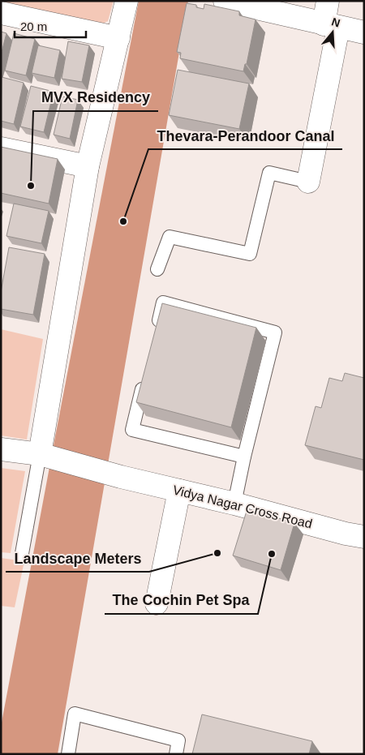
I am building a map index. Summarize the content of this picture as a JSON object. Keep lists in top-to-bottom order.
{
  "streets": {
    "street": ["Vidya Nagar Cross Road"]
  },
  "places": [
    "MVX Residency",
    "Thevara-Perandoor Canal",
    "Landscape Meters",
    "The Cochin Pet Spa"
  ],
  "scale_bar": "20 m",
  "north": "top"
}
